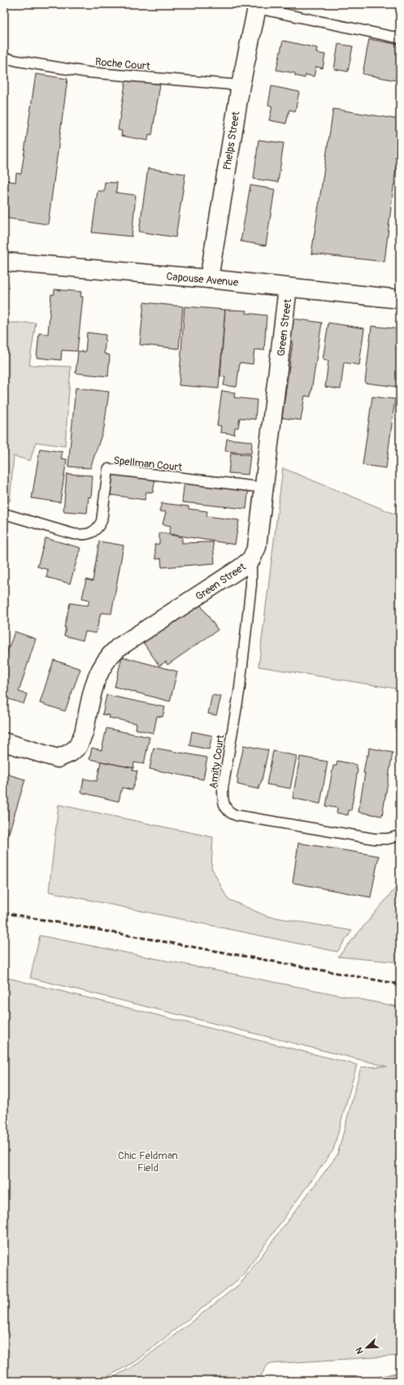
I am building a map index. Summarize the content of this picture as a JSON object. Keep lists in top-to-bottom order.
{
  "streets": {
    "street": ["Phelps Street", "Capouse Avenue", "Green Street"],
    "lane": ["Roche Court", "Spellman Court", "Amity Court"]
  },
  "crossings": [
    ["Roche Court", "Phelps Street"],
    ["Phelps Street", "Capouse Avenue"],
    ["Capouse Avenue", "Green Street"],
    ["Green Street", "Spellman Court"],
    ["Green Street", "Amity Court"]
  ],
  "parks": ["Chic Feldman Field"],
  "north": "bottom left"
}
